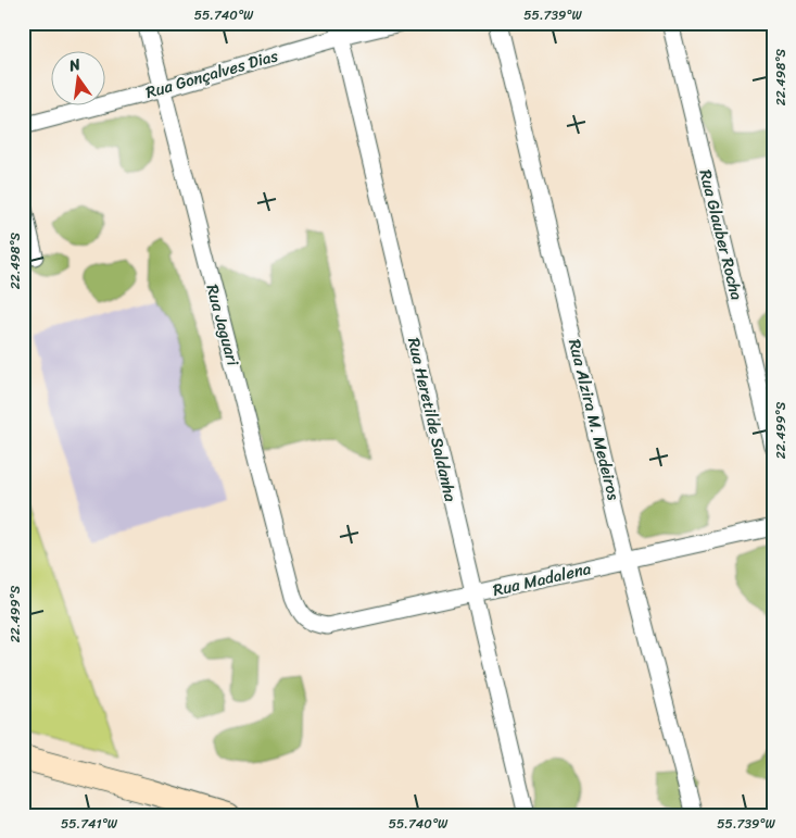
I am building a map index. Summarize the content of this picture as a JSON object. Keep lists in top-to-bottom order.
{
  "streets": {
    "street": [
      "Rua Gonçalves Dias",
      "Rua Glauber Rocha",
      "Rua Jaguari",
      "Rua Heretilde Saldanha",
      "Rua Alzira M. Medeiros",
      "Rua Madalena"
    ]
  },
  "crossings": [
    ["Rua Gonçalves Dias", "Rua Jaguari"],
    ["Rua Gonçalves Dias", "Rua Heretilde Saldanha"],
    ["Rua Jaguari", "Rua Madalena"],
    ["Rua Heretilde Saldanha", "Rua Madalena"],
    ["Rua Alzira M. Medeiros", "Rua Madalena"]
  ],
  "north": "top",
  "coordinates": [
    "55.740°W",
    "55.739°W",
    "22.498°S",
    "22.499°S",
    "55.741°W"
  ]
}
